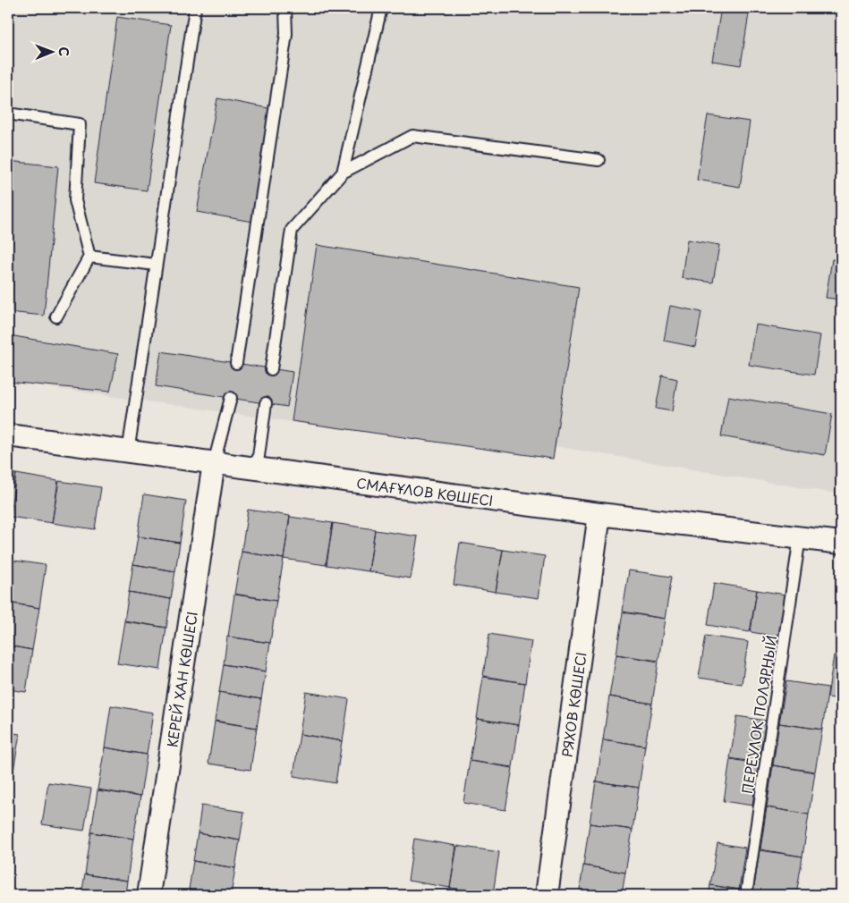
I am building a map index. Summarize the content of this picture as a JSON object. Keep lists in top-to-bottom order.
{
  "streets": {
    "street": ["СМАҒҰЛОВ КӨШЕСІ", "КЕРЕЙ ХАН КӨШЕСІ", "РЯХОВ КӨШЕСІ"],
    "lane": ["ПЕРЕУЛОК ПОЛЯРНЫЙ"]
  },
  "crossings": [
    ["СМАҒҰЛОВ КӨШЕСІ", "КЕРЕЙ ХАН КӨШЕСІ"],
    ["СМАҒҰЛОВ КӨШЕСІ", "РЯХОВ КӨШЕСІ"],
    ["СМАҒҰЛОВ КӨШЕСІ", "ПЕРЕУЛОК ПОЛЯРНЫЙ"]
  ],
  "north": "right"
}
